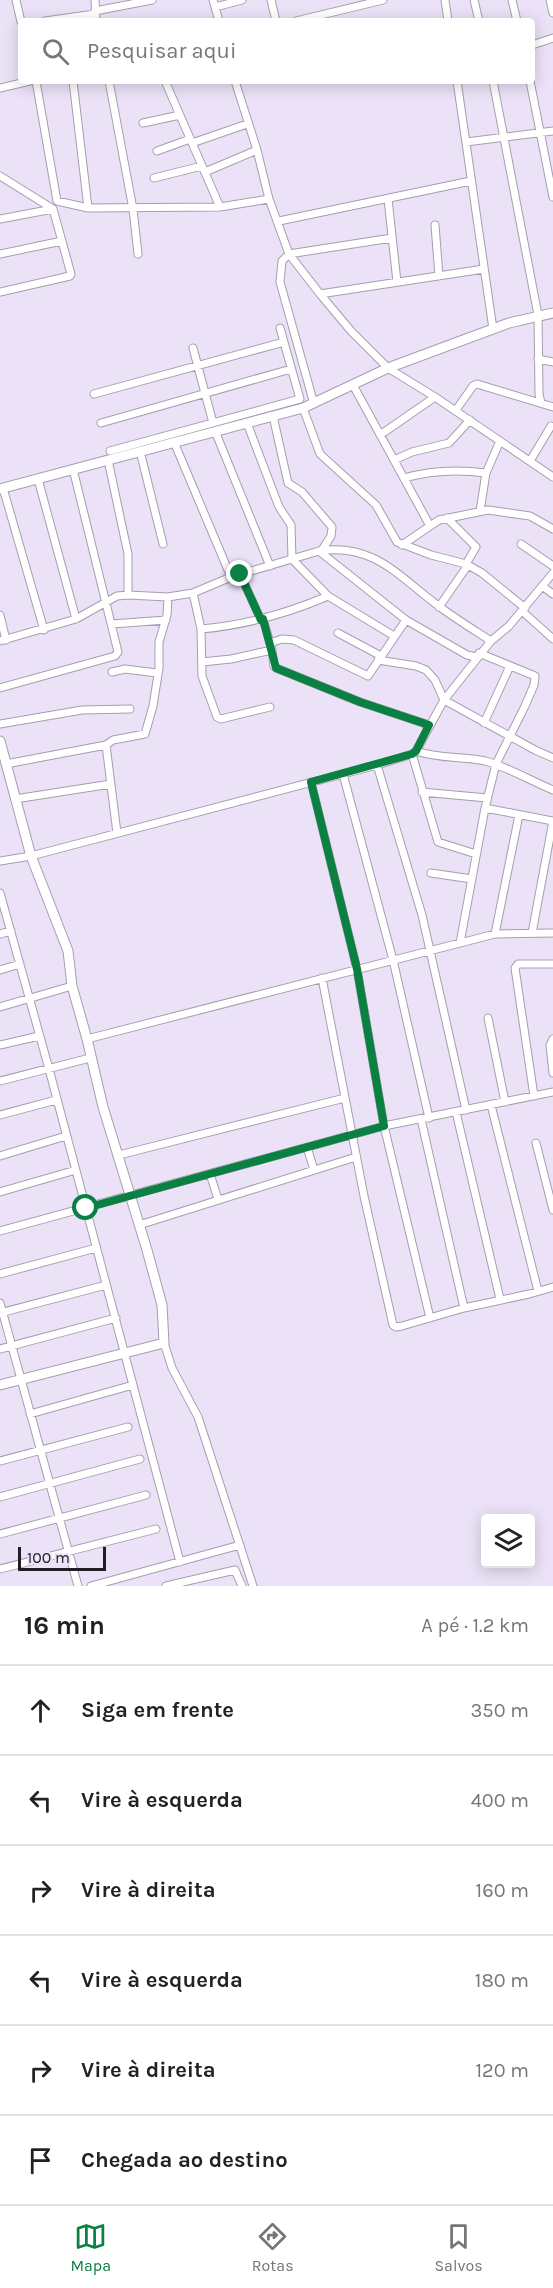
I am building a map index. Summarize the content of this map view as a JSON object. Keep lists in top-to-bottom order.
{
  "scale_bar": "100 m",
  "page": {
    "search": "Pesquisar aqui",
    "scale": "100 m",
    "heading": ["16 min", "A pé · 1.2 km"],
    "list": [
      ["Siga em frente", "350 m"],
      ["Vire à esquerda", "400 m"],
      ["Vire à direita", "160 m"],
      ["Vire à esquerda", "180 m"],
      ["Vire à direita", "120 m"],
      "Chegada ao destino"
    ],
    "nav": ["Mapa", "Rotas", "Salvos"]
  }
}
